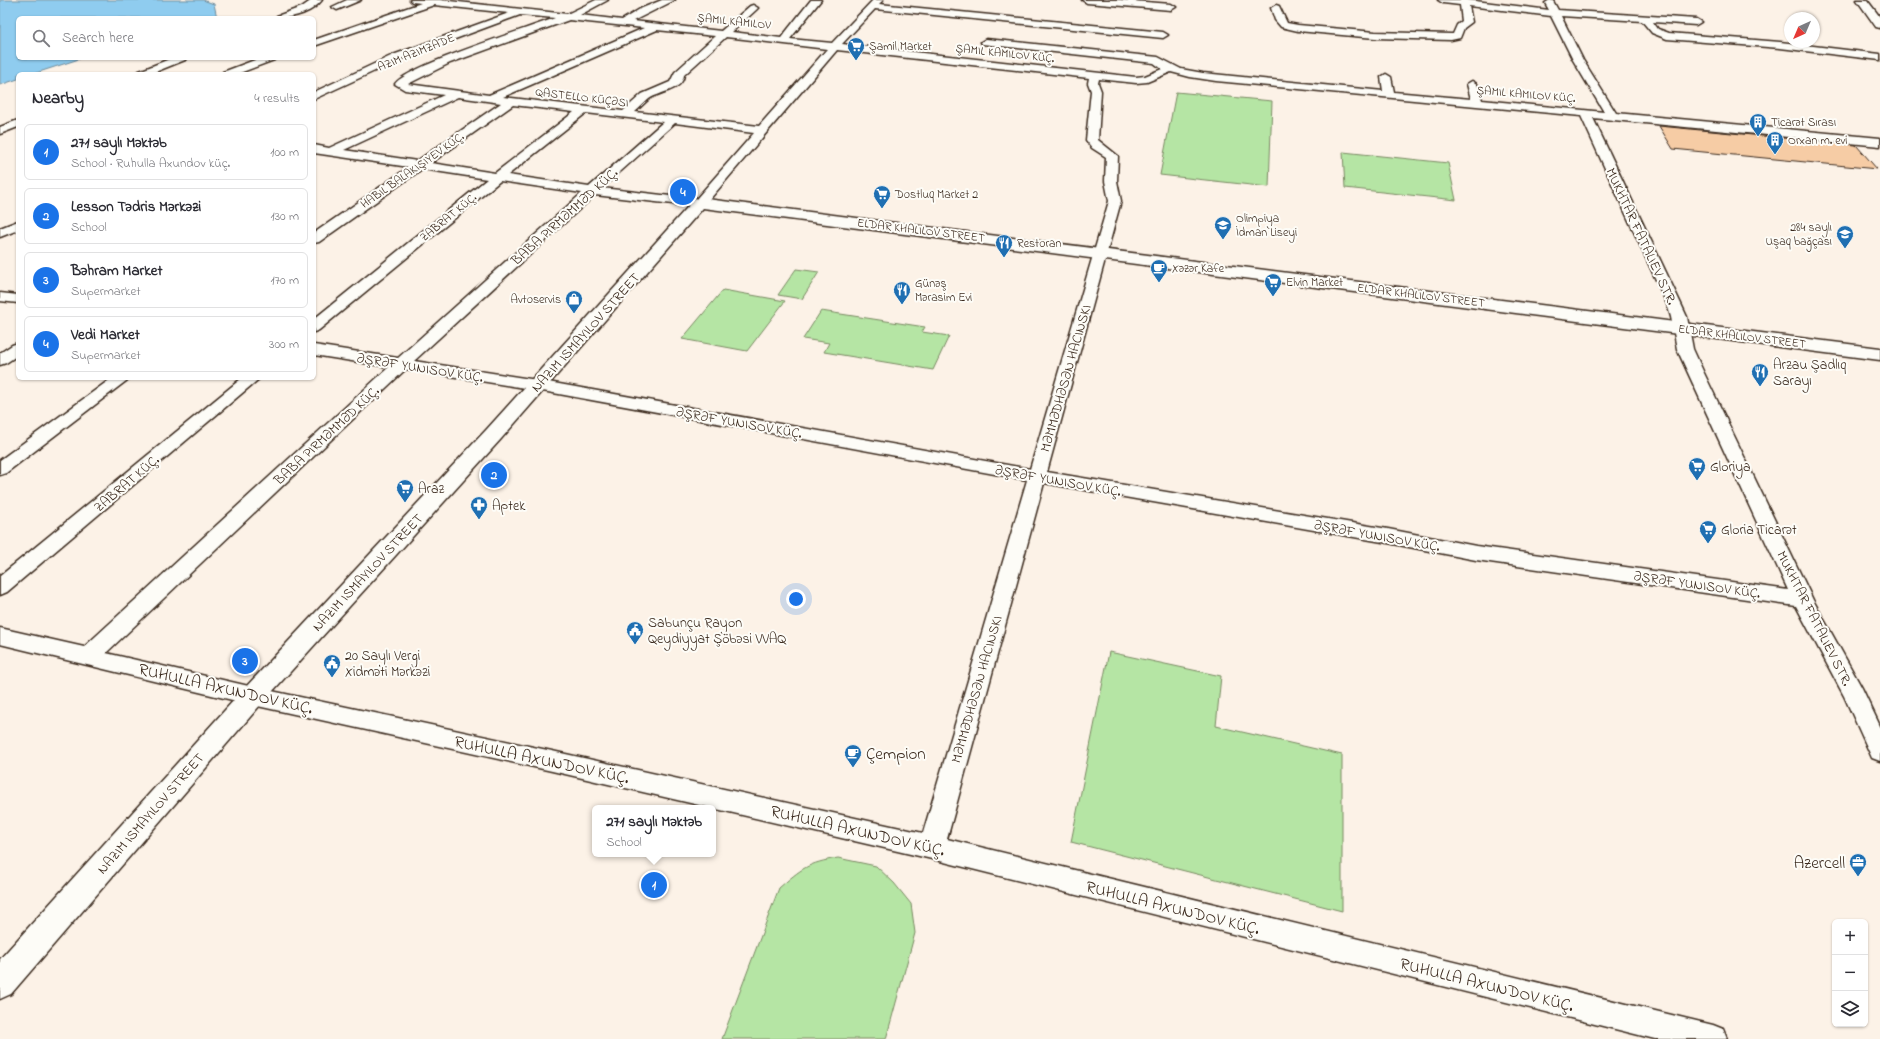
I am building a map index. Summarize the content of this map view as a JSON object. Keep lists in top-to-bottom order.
{
  "streets": {
    "street": [
      "ŞAMIL KAMILOV",
      "AZIM AZIMZADE",
      "ŞAMIL KAMILOV KÜÇ.",
      "QASTELLO KÜÇƏSI",
      "HABIL BALAKIŞIYEV KÜÇ.",
      "BABA PIRMƏMMƏD KÜÇ.",
      "ZABRAT KÜÇ.",
      "ELDAR KHALILOV STREET",
      "MUKHTAR FATALIEV STR.",
      "NAZIM ISMAYILOV STREET",
      "ƏŞRƏF YUNISOV KÜÇ.",
      "RUHULLA AXUNDOV KÜÇ."
    ]
  },
  "crossings": [
    ["ŞAMIL KAMILOV", "AZIM AZIMZADE"],
    ["ŞAMIL KAMILOV", "ŞAMIL KAMILOV KÜÇ."],
    ["ŞAMIL KAMILOV", "QASTELLO KÜÇƏSI"],
    ["ŞAMIL KAMILOV", "NAZIM ISMAYILOV STREET"],
    ["ŞAMIL KAMILOV KÜÇ.", "MUKHTAR FATALIEV STR."],
    ["ŞAMIL KAMILOV KÜÇ.", "NAZIM ISMAYILOV STREET"],
    ["QASTELLO KÜÇƏSI", "HABIL BALAKIŞIYEV KÜÇ."],
    ["QASTELLO KÜÇƏSI", "BABA PIRMƏMMƏD KÜÇ."],
    ["QASTELLO KÜÇƏSI", "ZABRAT KÜÇ."],
    ["QASTELLO KÜÇƏSI", "NAZIM ISMAYILOV STREET"],
    ["BABA PIRMƏMMƏD KÜÇ.", "ƏŞRƏF YUNISOV KÜÇ."],
    ["BABA PIRMƏMMƏD KÜÇ.", "RUHULLA AXUNDOV KÜÇ."],
    ["ELDAR KHALILOV STREET", "MUKHTAR FATALIEV STR."],
    ["ELDAR KHALILOV STREET", "NAZIM ISMAYILOV STREET"],
    ["MUKHTAR FATALIEV STR.", "ƏŞRƏF YUNISOV KÜÇ."],
    ["NAZIM ISMAYILOV STREET", "ƏŞRƏF YUNISOV KÜÇ."],
    ["NAZIM ISMAYILOV STREET", "RUHULLA AXUNDOV KÜÇ."]
  ],
  "places": {
    "supermarket": [
      "Şamil Market",
      "Dostluq Market 2",
      "Elvin Market",
      "Gloriya",
      "Araz",
      "Gloria Ticarət"
    ],
    "building": ["Ticarət Sırası", "Orxan m. evi"],
    "school or university": ["Olimpiya İdman Liseyi", "284 saylı Uşaq bağçası"],
    "restaurant": ["Restoran", "Günəş Mərasim Evi", "Arzau Şadlıq Sarayı"],
    "cafe": ["Xəzər Kafe", "Çempion"],
    "shop": ["Avtoservis"],
    "pharmacy": ["Aptek"],
    "public building": ["Sabunçu Rayon Qeydiyyat Şöbəsi VVAQ", "20 Saylı Vergi Xidməti Mərkəzi"],
    "office": ["Azercell"]
  },
  "north": "bottom left",
  "page": {
    "search": "Search here",
    "heading": ["Nearby", "4 results"],
    "list": [
      {
        "mark": "1",
        "name": "271 saylı Məktəb",
        "note": "School · Ruhulla Axundov küç.",
        "value": "100 m"
      },
      {
        "mark": "2",
        "name": "Lesson Tədris Mərkəzi",
        "note": "School",
        "value": "130 m"
      },
      {
        "mark": "3",
        "name": "Bəhram Market",
        "note": "Supermarket",
        "value": "170 m"
      },
      {
        "mark": "4",
        "name": "Vedi Market",
        "note": "Supermarket",
        "value": "300 m"
      }
    ],
    "pins": [
      "4",
      "2",
      "3",
      "1"
    ],
    "popup": ["271 saylı Məktəb", "School"],
    "map_buttons": ["+", "−"]
  }
}
